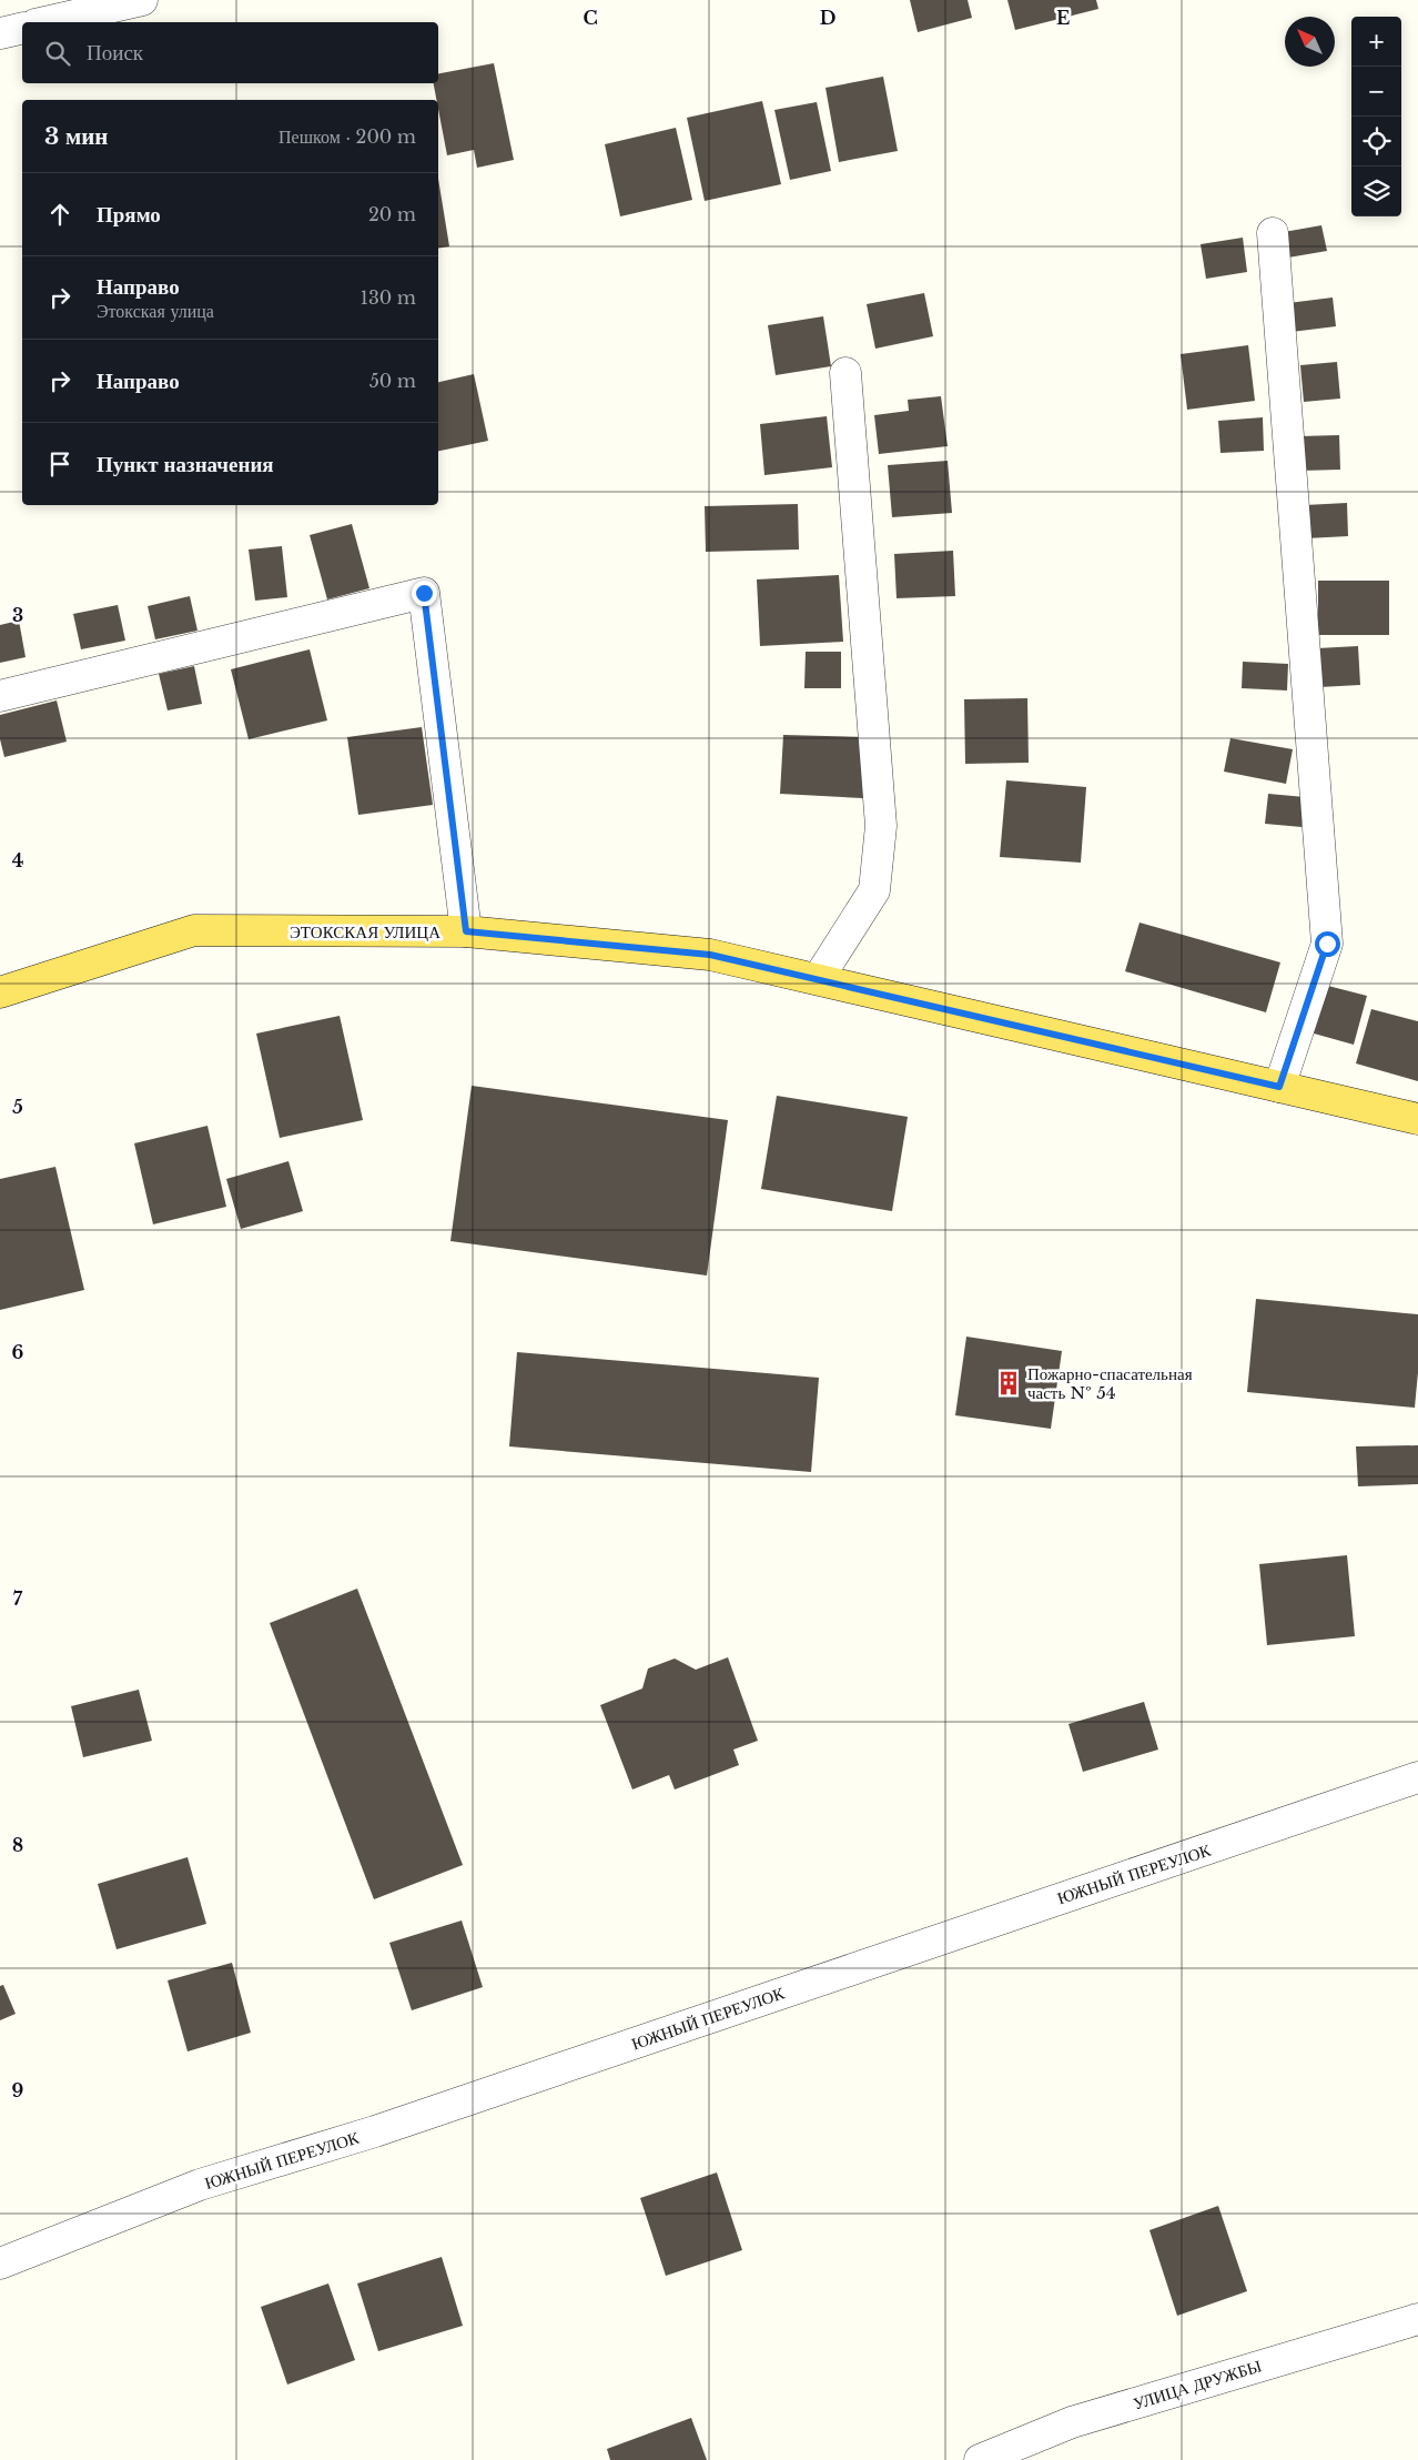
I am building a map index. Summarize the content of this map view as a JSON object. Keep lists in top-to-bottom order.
{
  "streets": {
    "main road": ["ЭТОКСКАЯ УЛИЦА"],
    "street": ["ЮЖНЫЙ ПЕРЕУЛОК", "УЛИЦА ДРУЖБЫ"]
  },
  "places": {
    "building": ["Пожарно-спасательная часть № 54"]
  },
  "north": "top left",
  "page": {
    "map_buttons": ["+", "−"],
    "search": "Поиск",
    "heading": ["3 мин", "Пешком · 200 m"],
    "list": [
      ["Прямо", "20 m"],
      ["Направо", "Этокская улица", "130 m"],
      ["Направо", "50 m"],
      "Пункт назначения"
    ]
  },
  "grid": {
    "columns": ["C", "D", "E"],
    "rows": [
      "3",
      "4",
      "5",
      "6",
      "7",
      "8",
      "9"
    ]
  }
}
